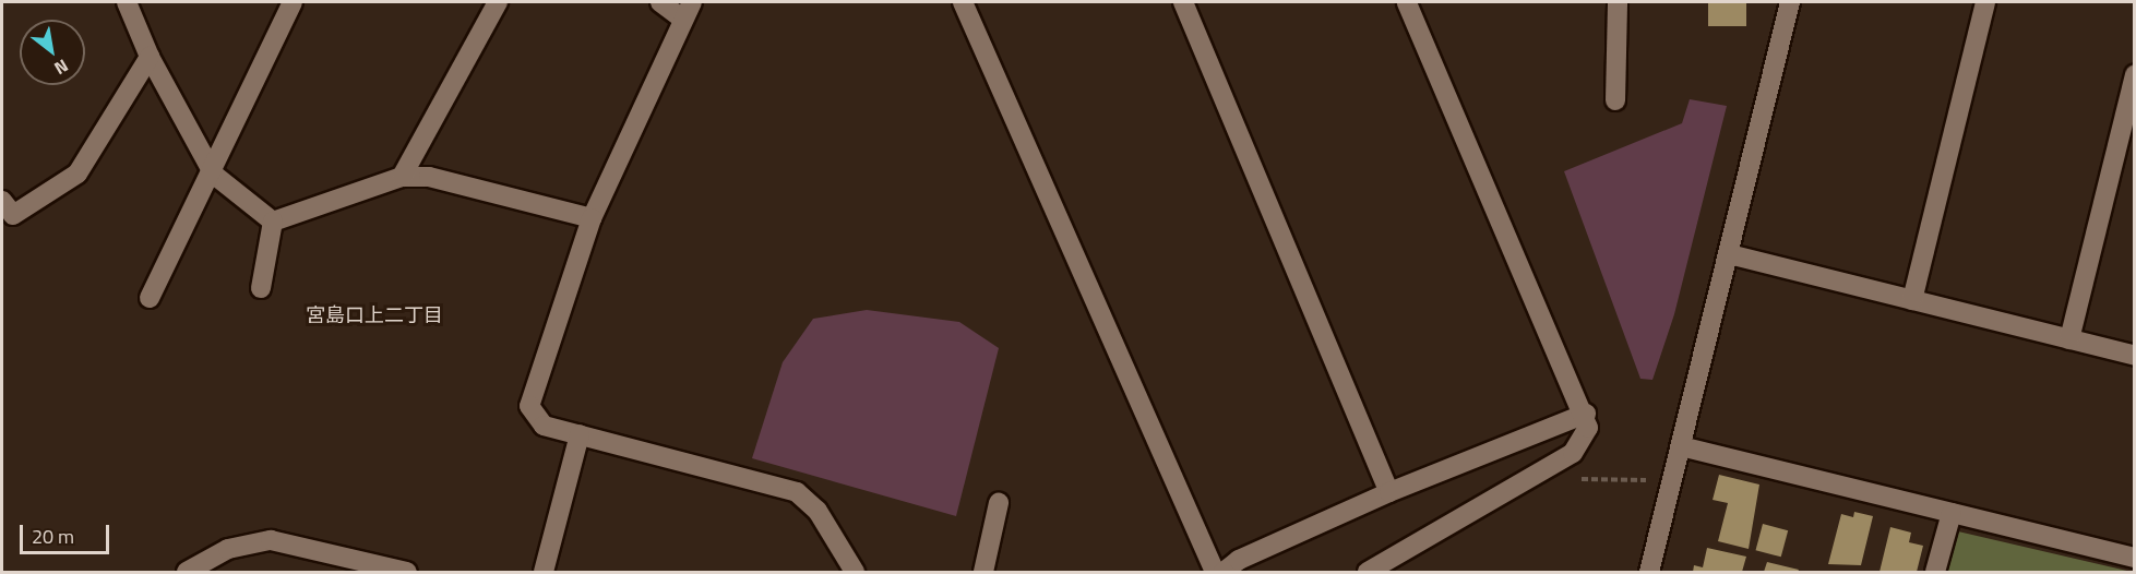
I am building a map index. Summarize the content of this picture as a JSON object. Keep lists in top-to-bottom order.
{
  "districts": ["宮島口上二丁目"],
  "scale_bar": "20 m",
  "north": "bottom right"
}
